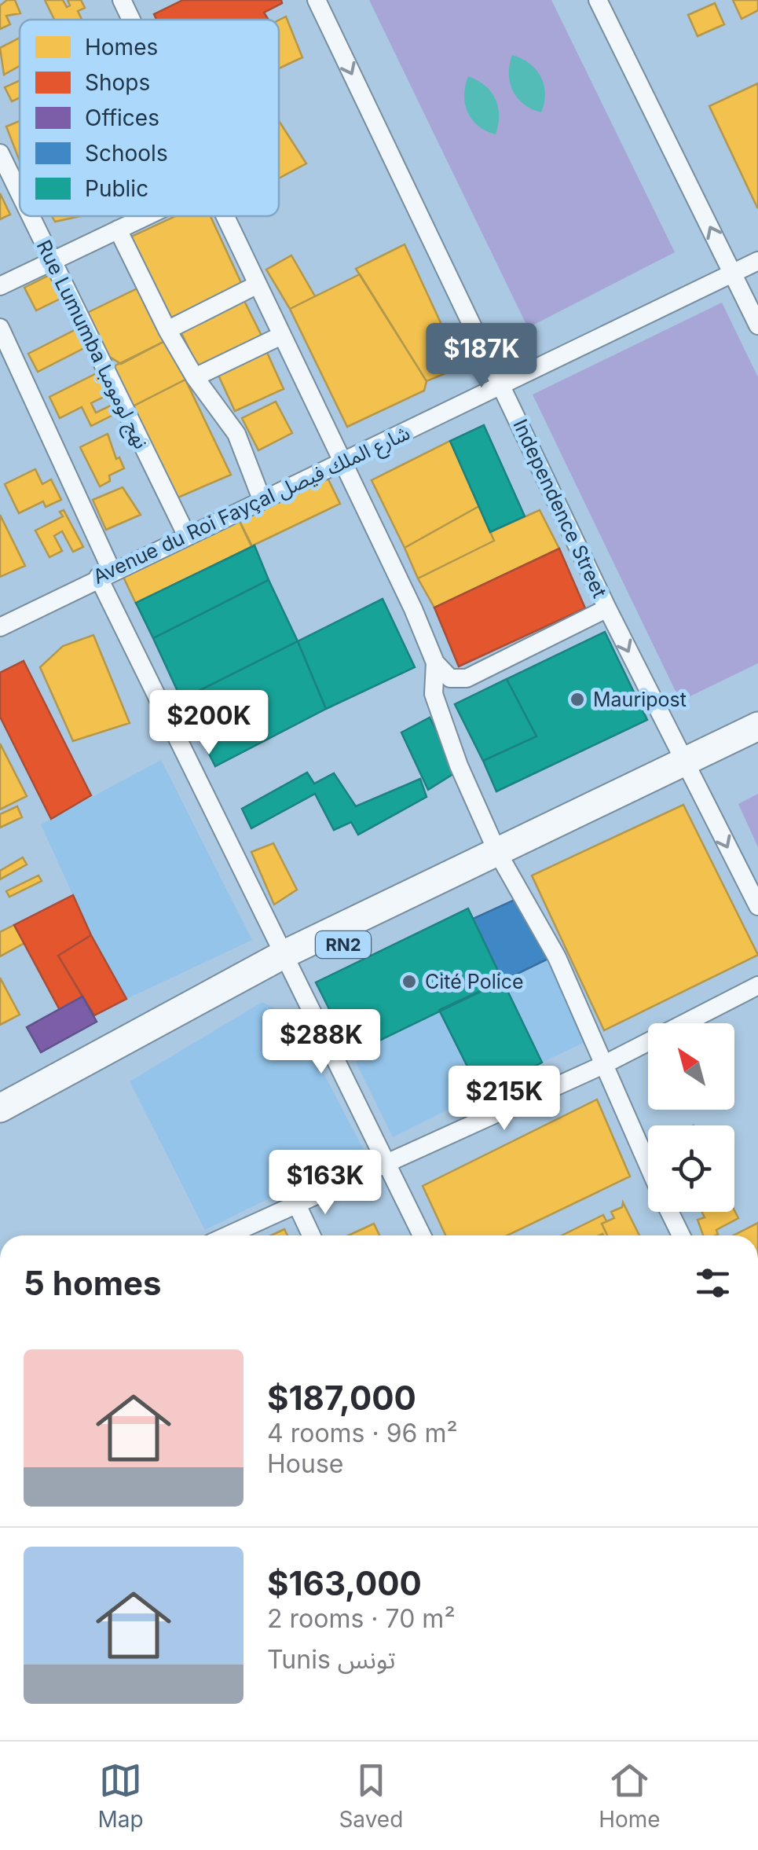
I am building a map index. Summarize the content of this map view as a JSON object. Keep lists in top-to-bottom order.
{
  "streets": {
    "highway": ["RN2"],
    "street": ["Rue Lumumba نهج لومومبا", "Avenue du Roi Fayçal شارع الملك فيصل", "Independence Street"]
  },
  "crossings": [
    ["Rue Lumumba نهج لومومبا", "Avenue du Roi Fayçal شارع الملك فيصل"],
    ["Avenue du Roi Fayçal شارع الملك فيصل", "Independence Street"],
    ["Independence Street", "RN2"]
  ],
  "one_way": ["Independence Street"],
  "places": ["Mauripost", "Cité Police"],
  "legend": [
    "Homes",
    "Shops",
    "Offices",
    "Schools",
    "Public"
  ],
  "north": "top left",
  "page": {
    "price": [
      "$187K",
      "$200K",
      "$288K",
      "$215K",
      "$163K"
    ],
    "heading": "5 homes",
    "list": [
      {
        "name": "$187,000",
        "note": "4 rooms · 96 m² · House"
      },
      {
        "name": "$163,000",
        "note": "2 rooms · 70 m² · Tunis تونس"
      }
    ],
    "tabs": ["Map", "Saved", "Home"]
  }
}
